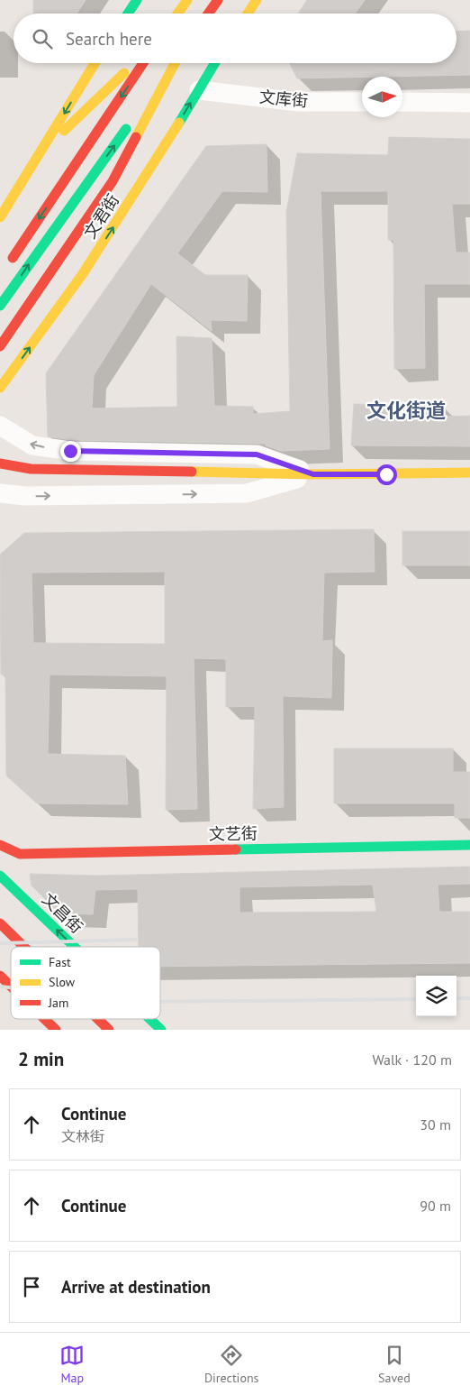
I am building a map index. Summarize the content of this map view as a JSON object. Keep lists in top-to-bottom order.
{
  "streets": {
    "main road": ["文君街", "文艺街", "文昌街"],
    "street": ["文库街"]
  },
  "crossings": [
    ["文库街", "文君街"]
  ],
  "districts": ["文化街道"],
  "legend": ["Fast", "Slow", "Jam"],
  "north": "right",
  "page": {
    "search": "Search here",
    "heading": ["2 min", "Walk · 120 m"],
    "list": [
      ["Continue", "文林街", "30 m"],
      ["Continue", "90 m"],
      "Arrive at destination"
    ],
    "nav": ["Map", "Directions", "Saved"]
  }
}
